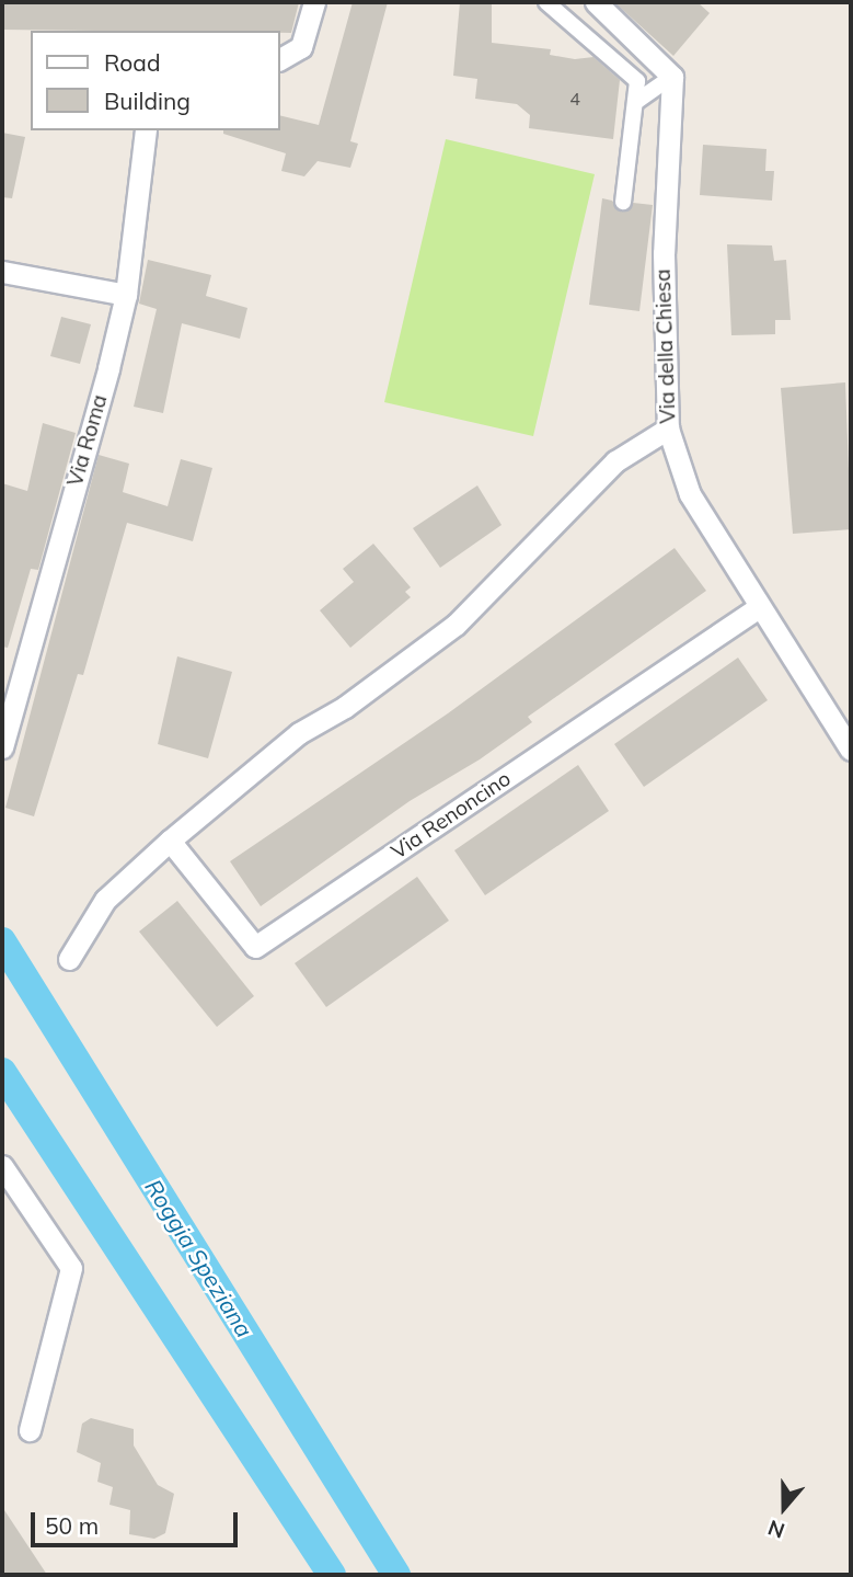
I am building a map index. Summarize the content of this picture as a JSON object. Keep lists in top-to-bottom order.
{
  "streets": {
    "street": ["Via della Chiesa", "Via Roma", "Via Renoncino"]
  },
  "crossings": [
    ["Via della Chiesa", "Via Renoncino"]
  ],
  "water": ["Roggia Speziana"],
  "house_numbers": ["4"],
  "legend": ["Road", "Building"],
  "scale_bar": "50 m",
  "north": "bottom"
}
